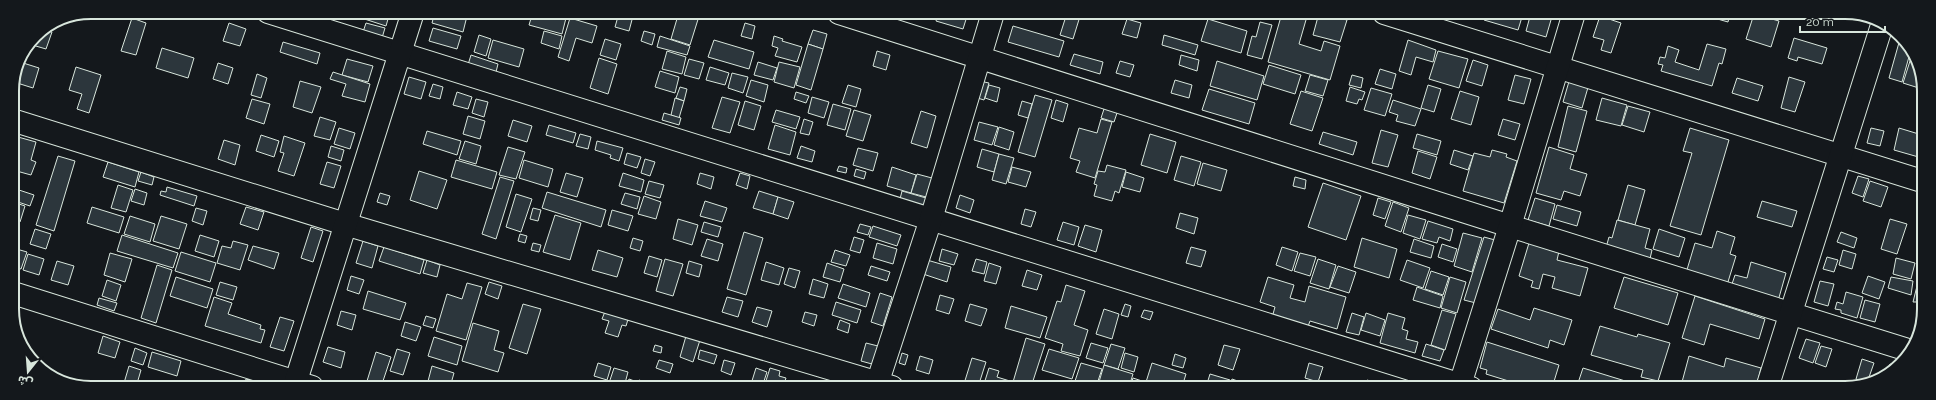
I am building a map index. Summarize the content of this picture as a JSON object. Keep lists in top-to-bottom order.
{
  "scale_bar": "20 m",
  "north": "bottom"
}
